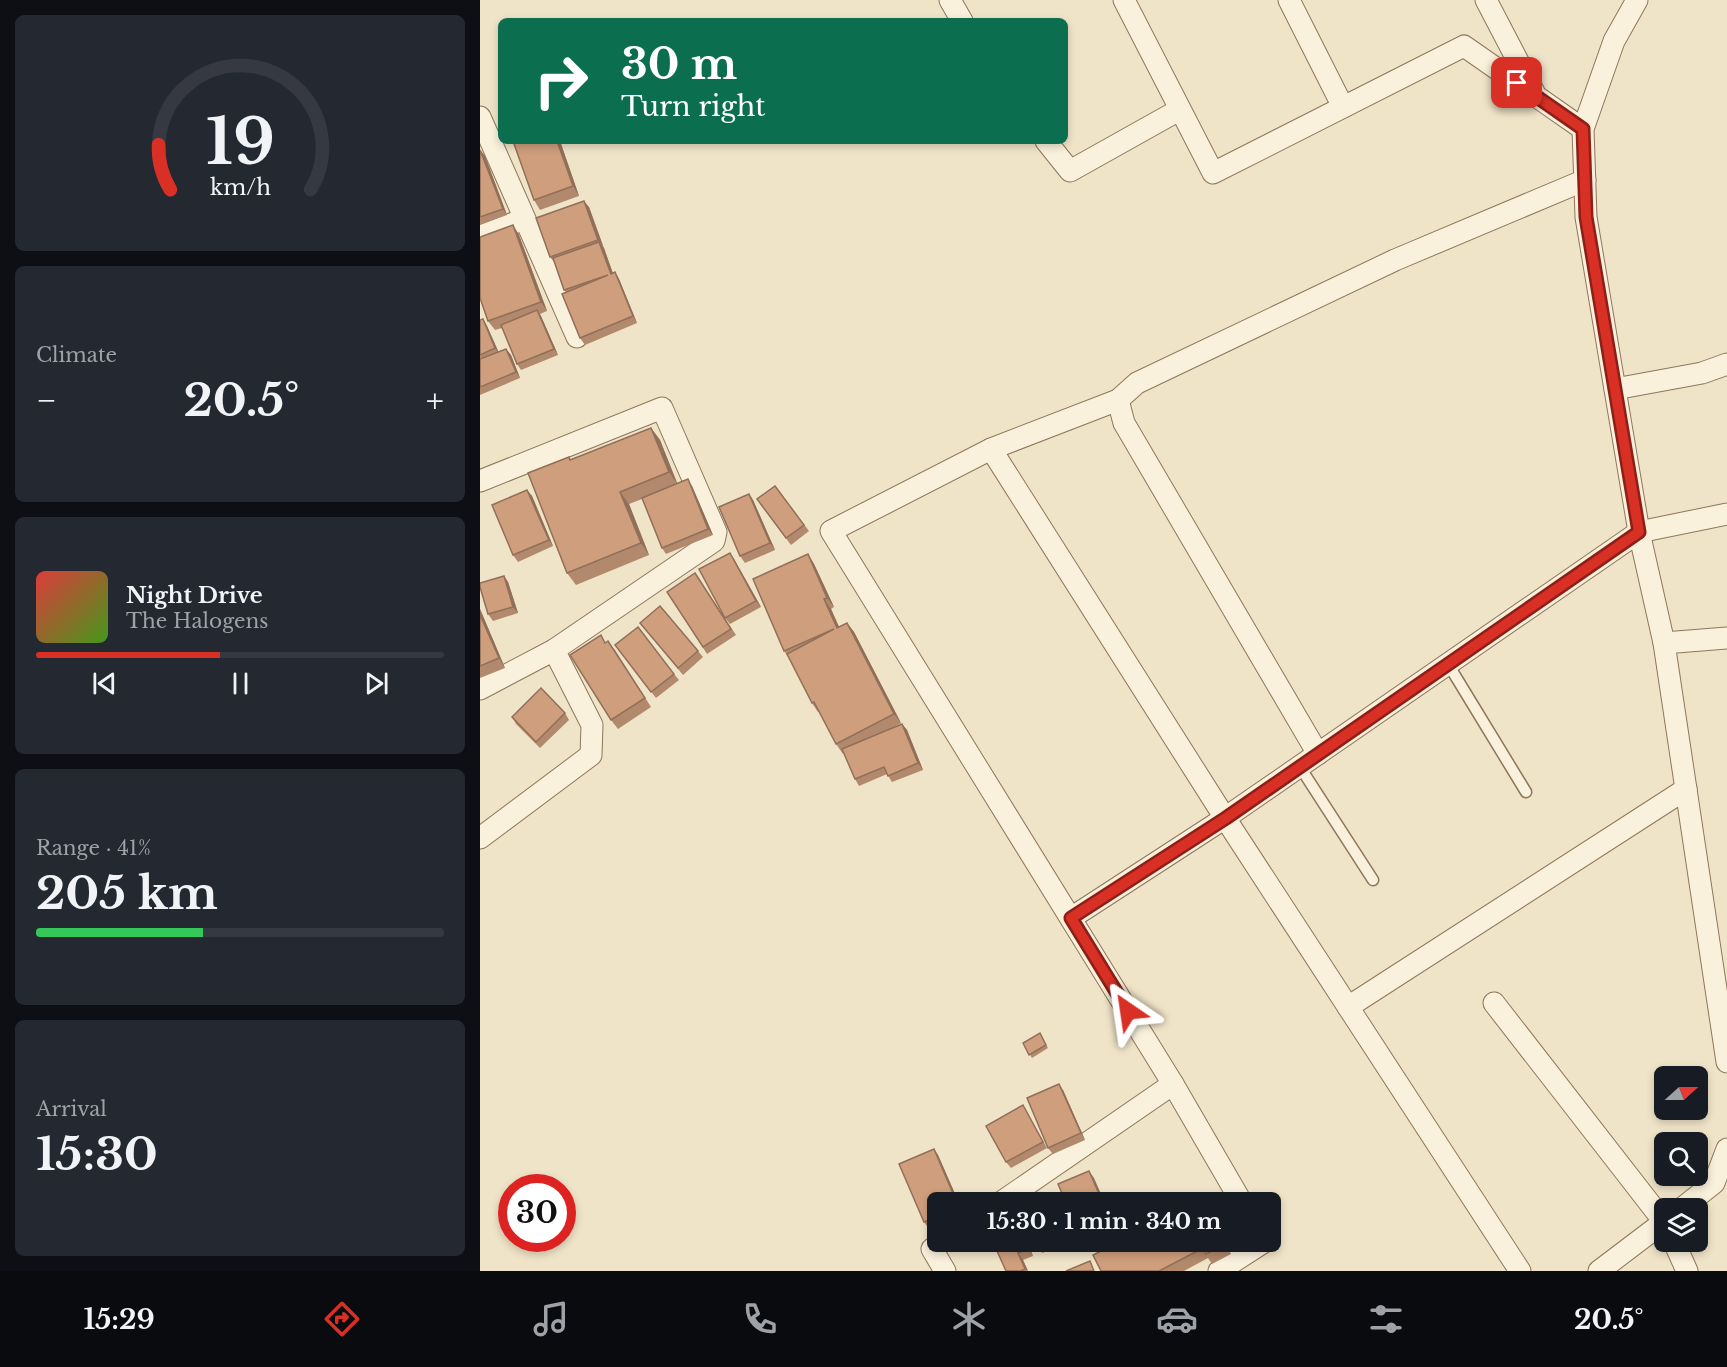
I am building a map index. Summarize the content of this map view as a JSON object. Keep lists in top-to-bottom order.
{
  "north": "right",
  "page": {
    "turn": ["30 m", "Turn right"],
    "tile": [
      "Climate",
      ["Range · 41%", "205 km"],
      ["Arrival", "15:30"]
    ],
    "heat": ["−", "20.5°", "+"],
    "song": ["Night Drive", "The Halogens"],
    "limit": "30",
    "trip": "15:30 · 1 min · 340 m",
    "tabs": ["15:29", "20.5°"],
    "gauge": ["19", "km/h"]
  }
}
